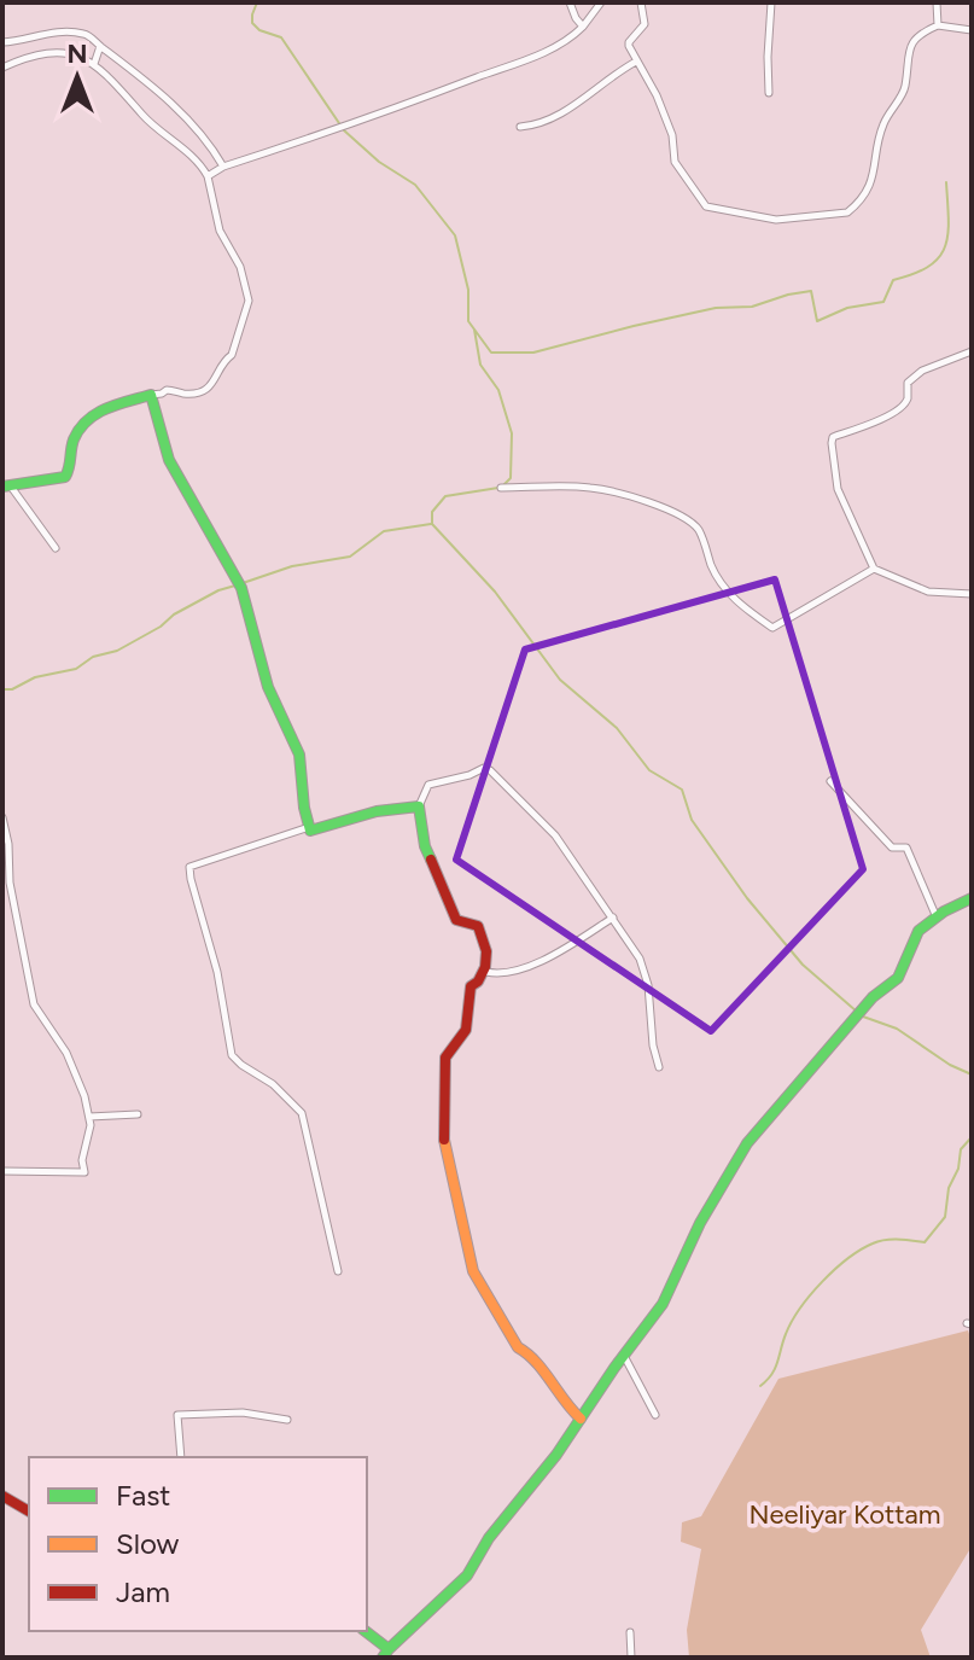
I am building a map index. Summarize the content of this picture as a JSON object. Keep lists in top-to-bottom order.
{
  "parks": ["Neeliyar Kottam"],
  "legend": ["Fast", "Slow", "Jam"],
  "north": "top"
}
